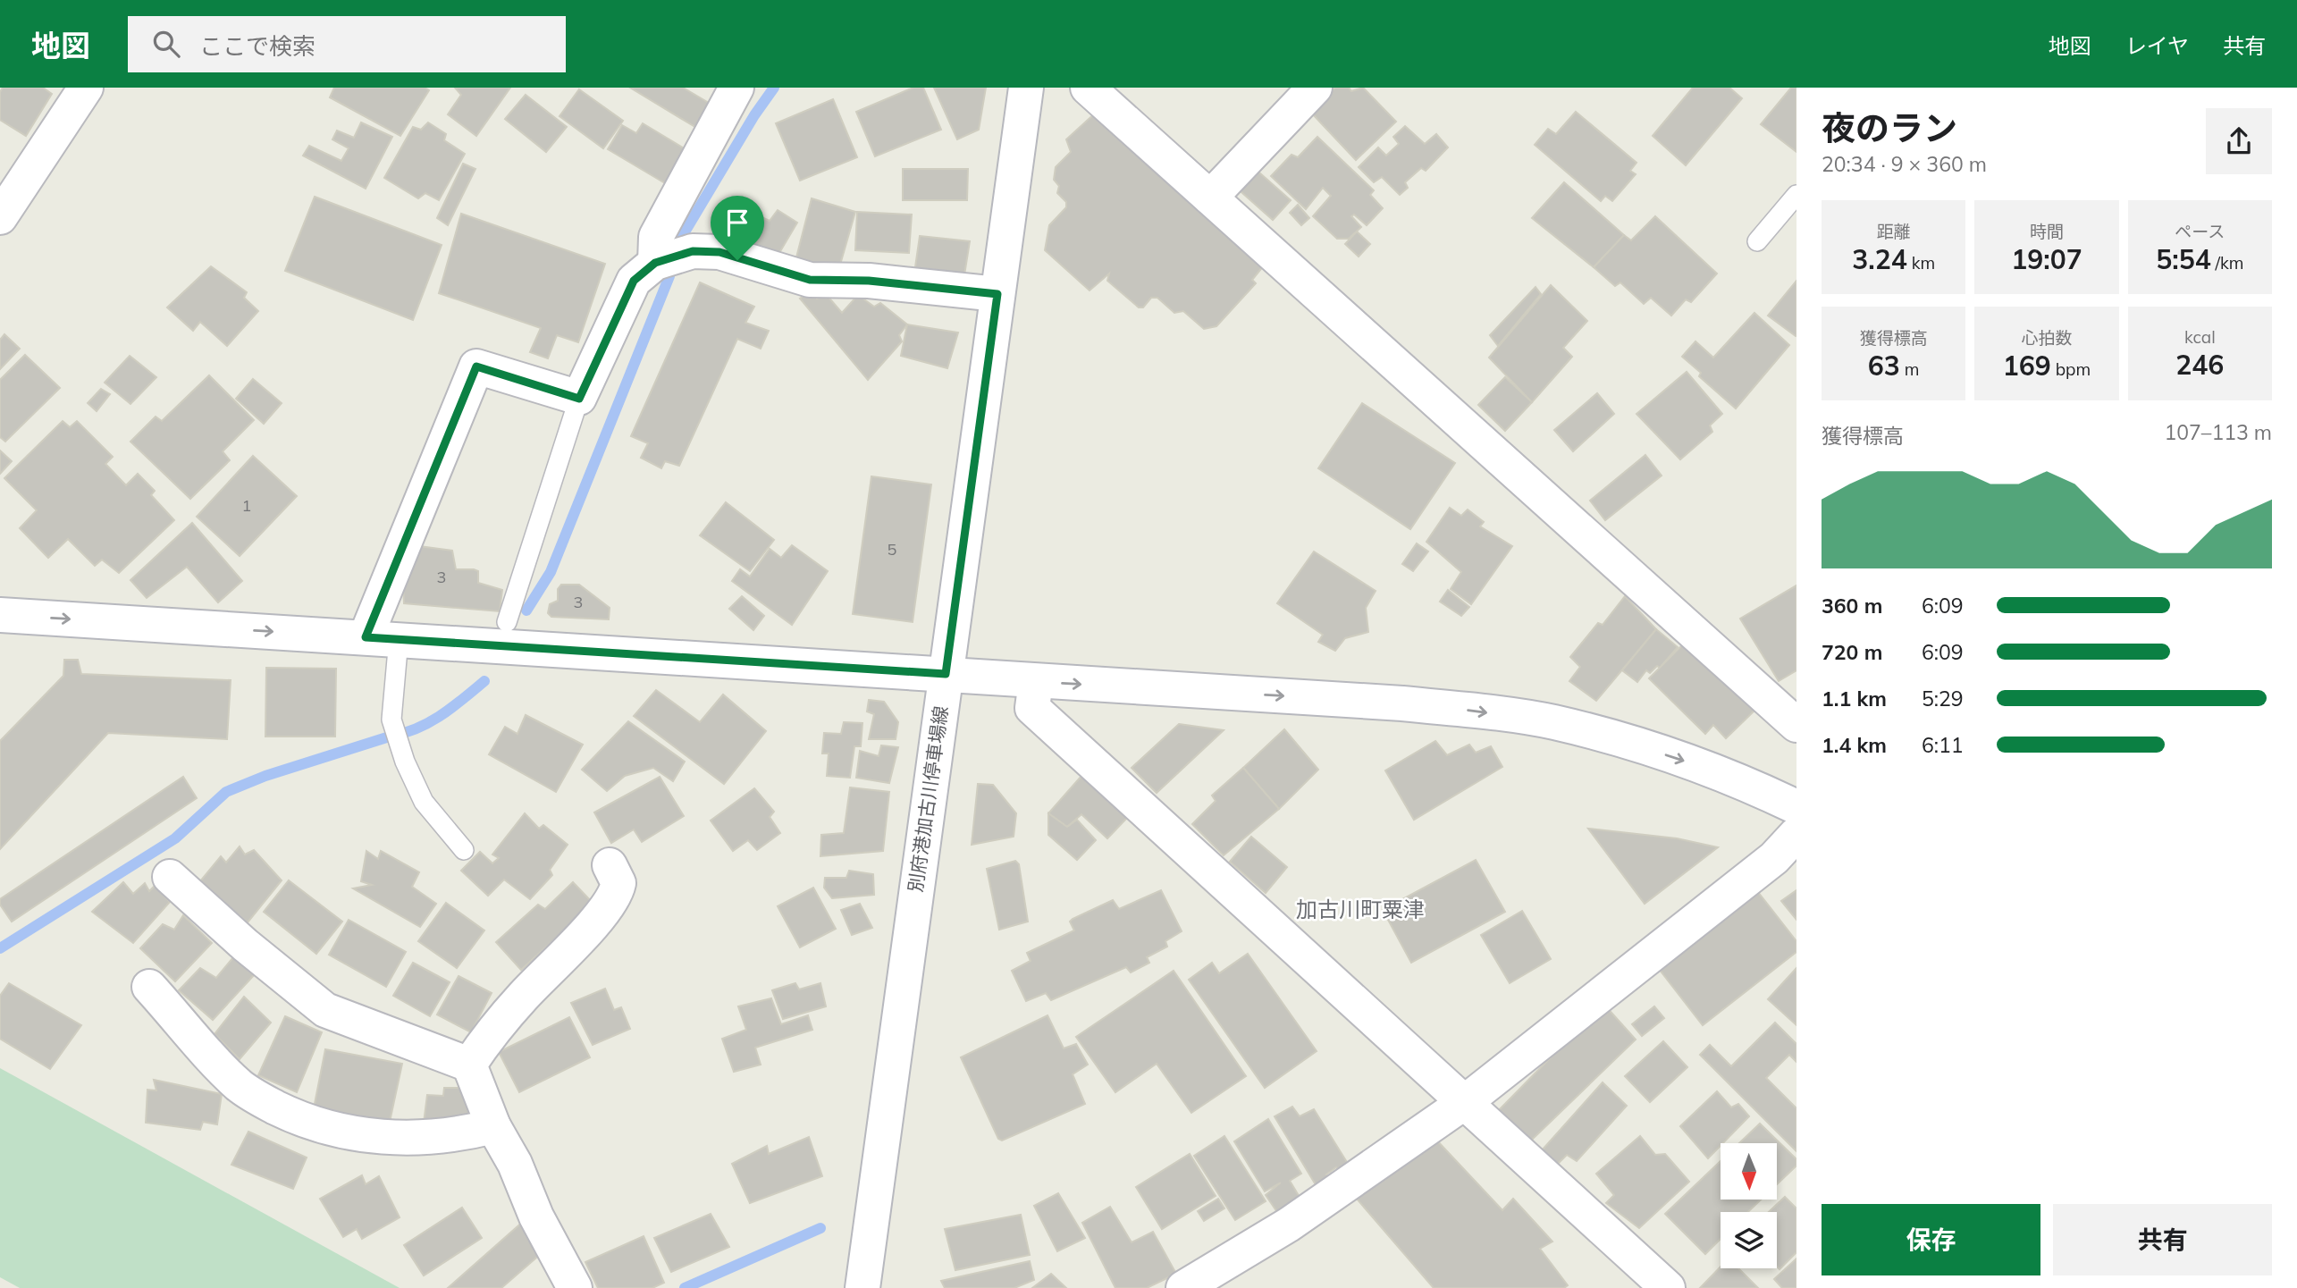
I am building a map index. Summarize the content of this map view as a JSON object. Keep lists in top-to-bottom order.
{
  "streets": {
    "street": ["別府港加古川停車場線"]
  },
  "districts": ["加古川町粟津"],
  "house_numbers": [
    "1",
    "5",
    "3",
    "3"
  ],
  "north": "bottom",
  "page": {
    "header": "地図",
    "search": "ここで検索",
    "nav": ["地図", "レイヤ", "共有"],
    "heading": ["夜のラン", "20:34 · 9 × 360 m"],
    "stats": [
      ["距離", "3.24 km"],
      ["時間", "19:07"],
      ["ペース", "5:54 /km"],
      ["獲得標高", "63 m"],
      ["心拍数", "169 bpm"],
      ["kcal", "246"]
    ],
    "chart": ["獲得標高", "107–113 m"],
    "list": [
      {
        "name": "360 m",
        "note": "6:09"
      },
      {
        "name": "720 m",
        "note": "6:09"
      },
      {
        "name": "1.1 km",
        "note": "5:29"
      },
      {
        "name": "1.4 km",
        "note": "6:11"
      }
    ],
    "buttons": ["保存", "共有"]
  }
}
